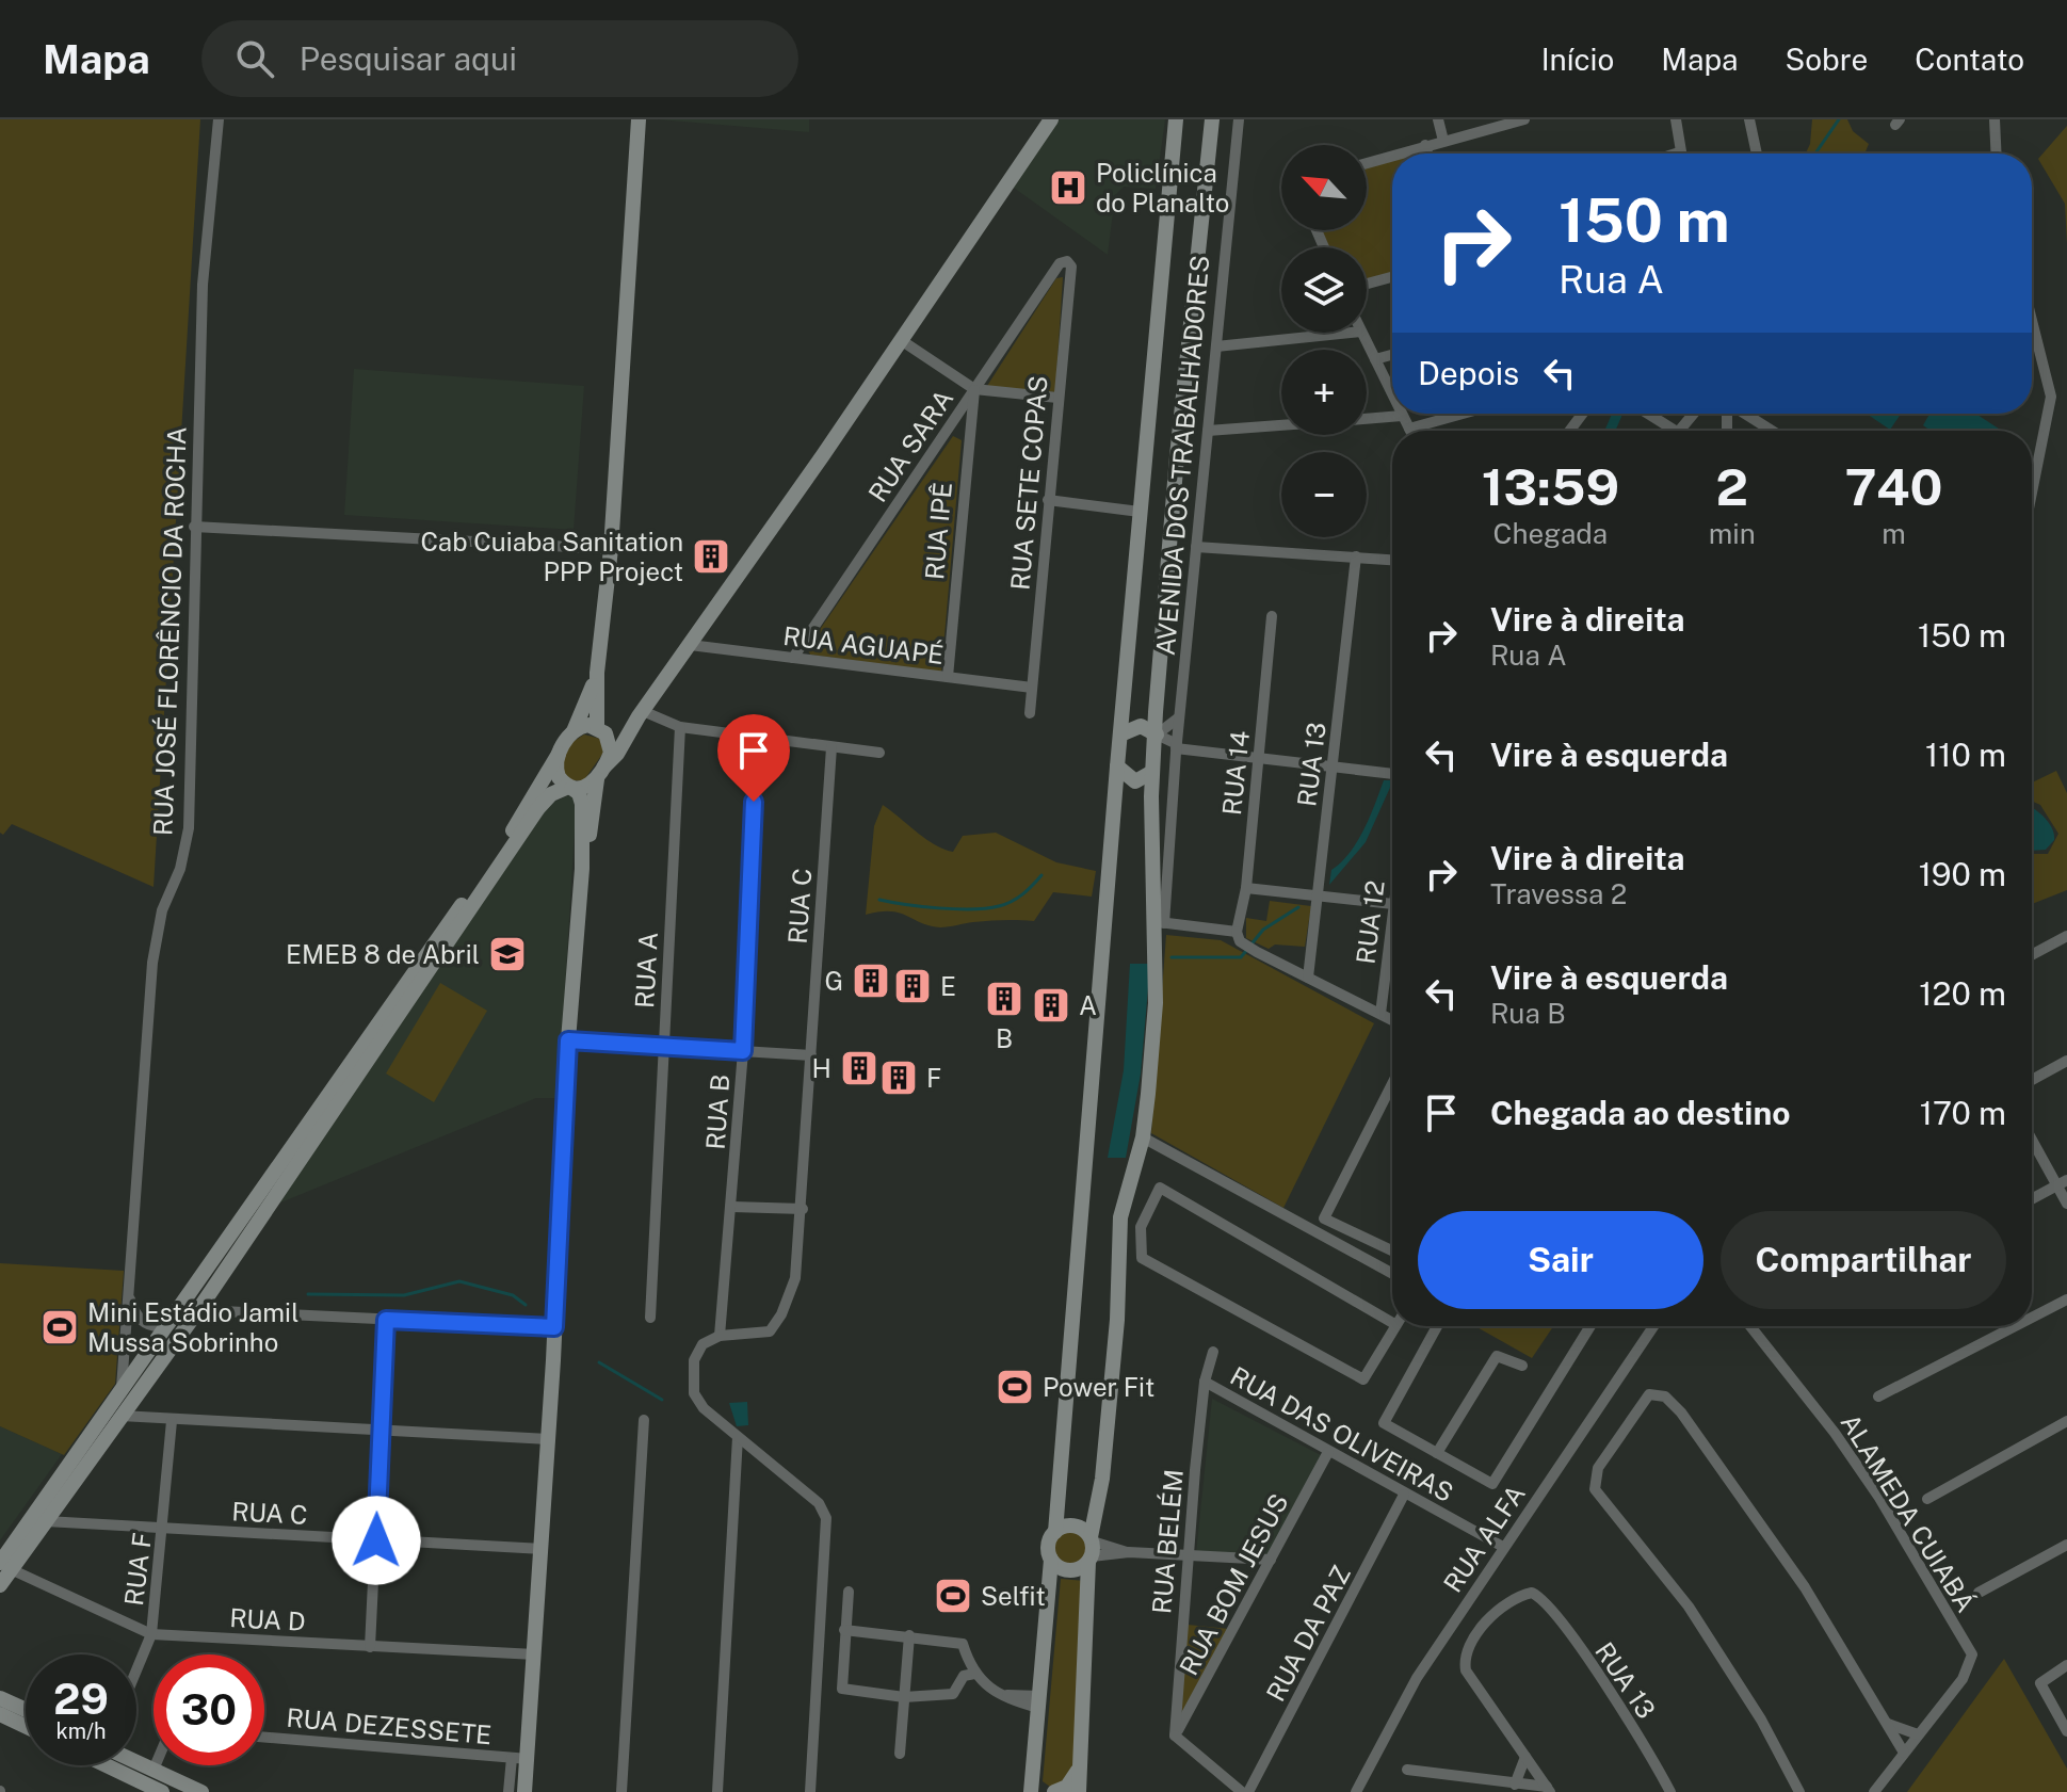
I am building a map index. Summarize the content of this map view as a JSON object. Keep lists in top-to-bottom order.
{
  "streets": {
    "street": [
      "RUA SARA",
      "AVENIDA DOS TRABALHADORES",
      "RUA SETE COPAS",
      "RUA IPÊ",
      "RUA JOSÉ FLORÊNCIO DA ROCHA",
      "RUA AGUAPÉ",
      "RUA 13",
      "RUA 14",
      "RUA C",
      "RUA 12",
      "RUA A",
      "RUA B",
      "RUA DAS OLIVEIRAS",
      "ALAMEDA CUIABÁ",
      "RUA ALFA",
      "RUA BELÉM",
      "RUA F",
      "RUA BOM JESUS",
      "RUA D",
      "RUA DA PAZ",
      "RUA DEZESSETE"
    ]
  },
  "crossings": [
    ["RUA SARA", "RUA SETE COPAS"],
    ["RUA SARA", "RUA IPÊ"],
    ["RUA SARA", "RUA AGUAPÉ"],
    ["RUA SETE COPAS", "RUA AGUAPÉ"],
    ["RUA IPÊ", "RUA AGUAPÉ"],
    ["RUA C", "RUA B"],
    ["RUA C", "RUA F"],
    ["RUA DAS OLIVEIRAS", "RUA ALFA"],
    ["RUA DAS OLIVEIRAS", "RUA BELÉM"],
    ["RUA DAS OLIVEIRAS", "RUA BOM JESUS"],
    ["RUA DAS OLIVEIRAS", "RUA DA PAZ"],
    ["RUA BELÉM", "RUA BOM JESUS"],
    ["RUA F", "RUA D"]
  ],
  "places": {
    "hospital": ["Policlínica do Planalto"],
    "building": [
      "Cab Cuiaba Sanitation PPP Project",
      "G",
      "E",
      "B",
      "A",
      "H",
      "F"
    ],
    "school or university": ["EMEB 8 de Abril"],
    "sports": ["Mini Estádio Jamil Mussa Sobrinho", "Power Fit", "Selfit"]
  },
  "north": "top left",
  "page": {
    "header": "Mapa",
    "search": "Pesquisar aqui",
    "nav": [
      "Início",
      "Mapa",
      "Sobre",
      "Contato"
    ],
    "map_buttons": ["+", "−"],
    "turn": ["150 m", "Rua A"],
    "then": "Depois",
    "eta": [
      "13:59",
      "Chegada",
      "2",
      "min",
      "740",
      "m"
    ],
    "list": [
      {
        "name": "Vire à direita",
        "note": "Rua A",
        "value": "150 m"
      },
      {
        "name": "Vire à esquerda",
        "value": "110 m"
      },
      {
        "name": "Vire à direita",
        "note": "Travessa 2",
        "value": "190 m"
      },
      {
        "name": "Vire à esquerda",
        "note": "Rua B",
        "value": "120 m"
      },
      {
        "name": "Chegada ao destino",
        "value": "170 m"
      }
    ],
    "buttons": ["Sair", "Compartilhar"],
    "speed": "29 km/h",
    "limit": "30"
  }
}
